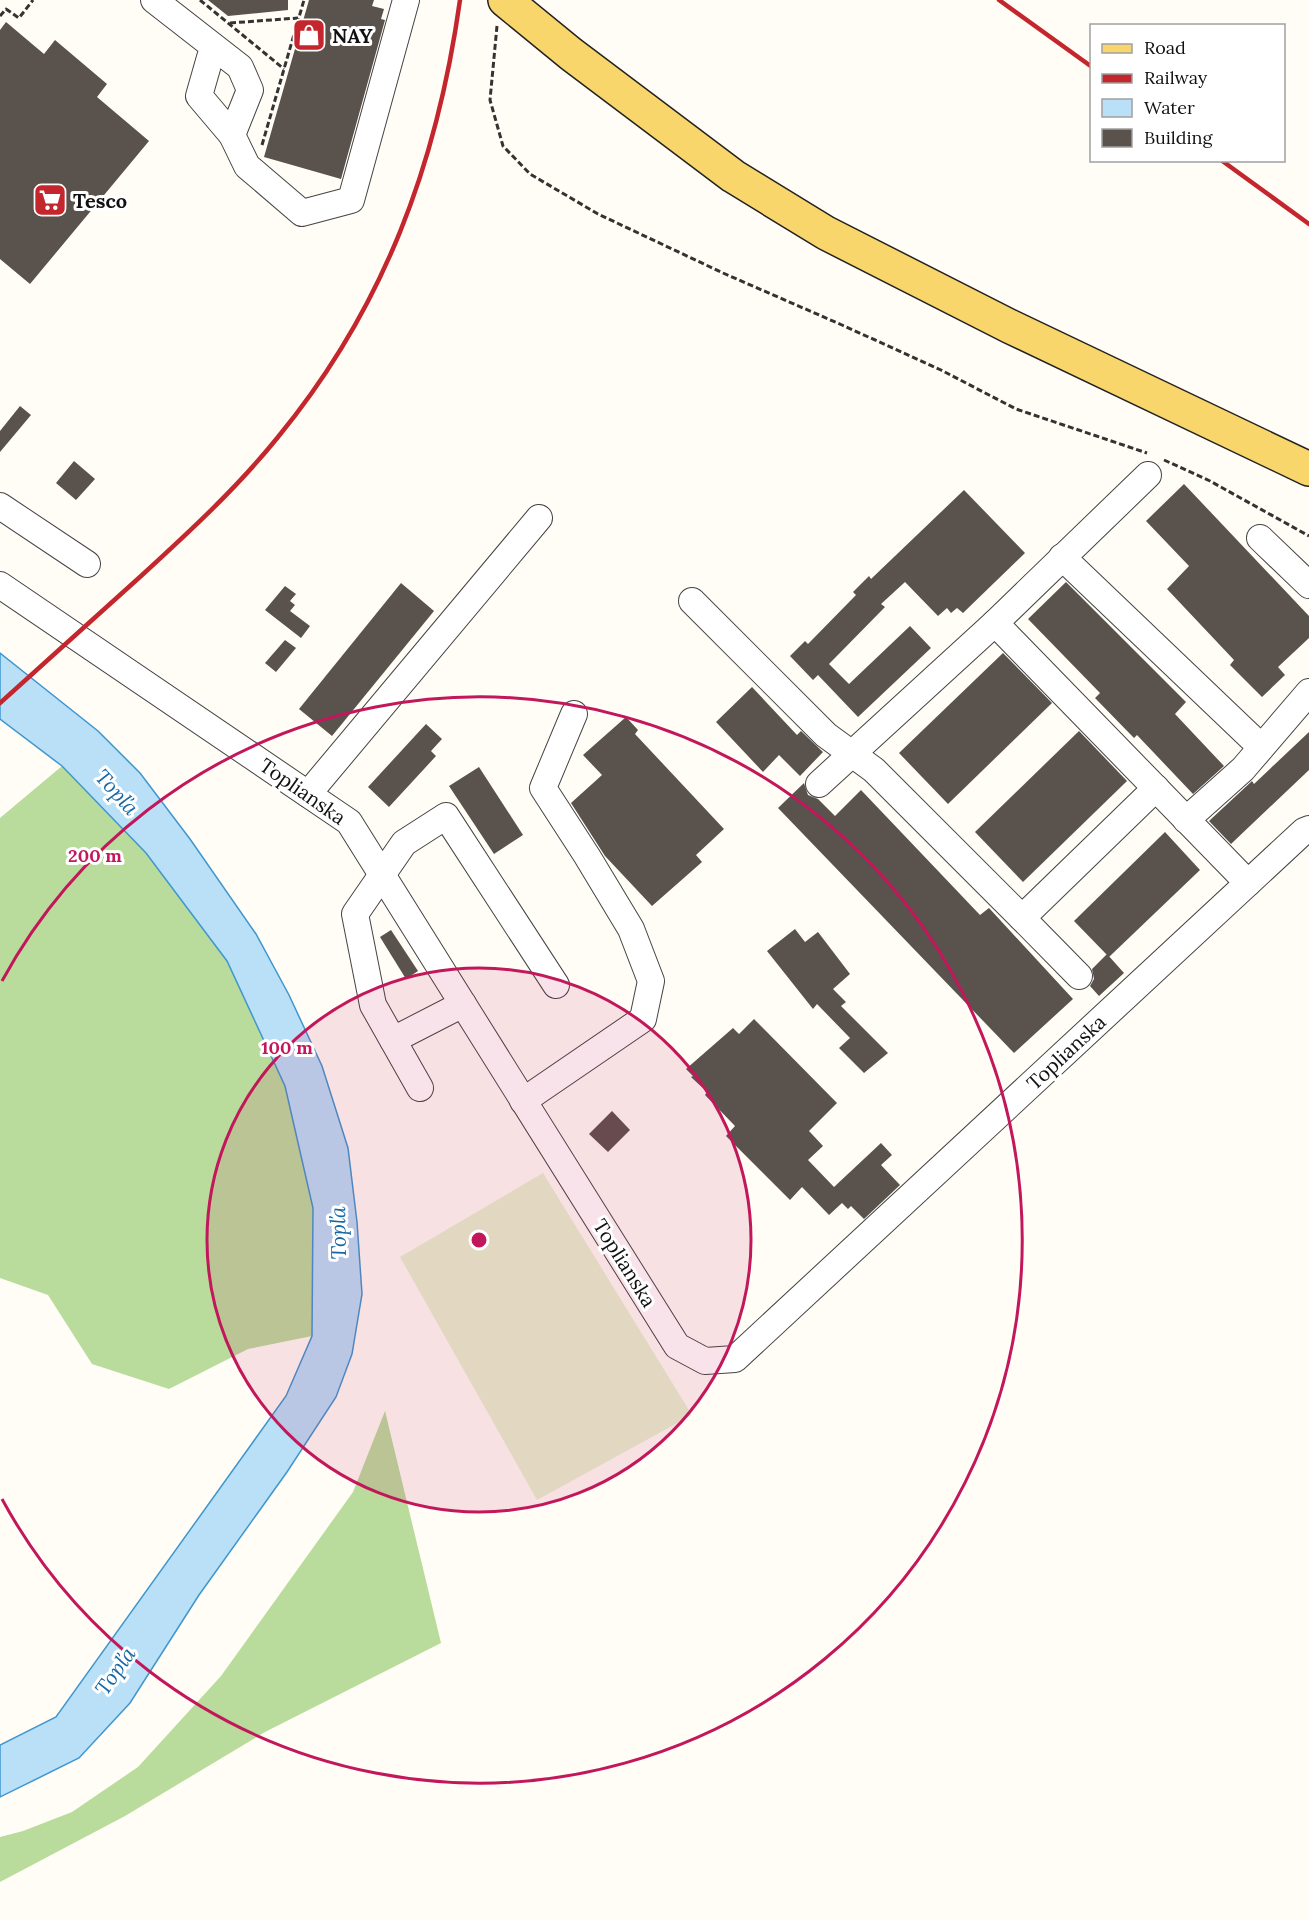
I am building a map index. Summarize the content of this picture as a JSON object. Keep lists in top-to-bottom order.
{
  "streets": {
    "street": ["Toplianska"]
  },
  "water": ["Topľa"],
  "places": {
    "shop": ["NAY"],
    "supermarket": ["Tesco"]
  },
  "legend": [
    "Road",
    "Railway",
    "Water",
    "Building"
  ],
  "rings": ["200 m", "100 m"]
}
